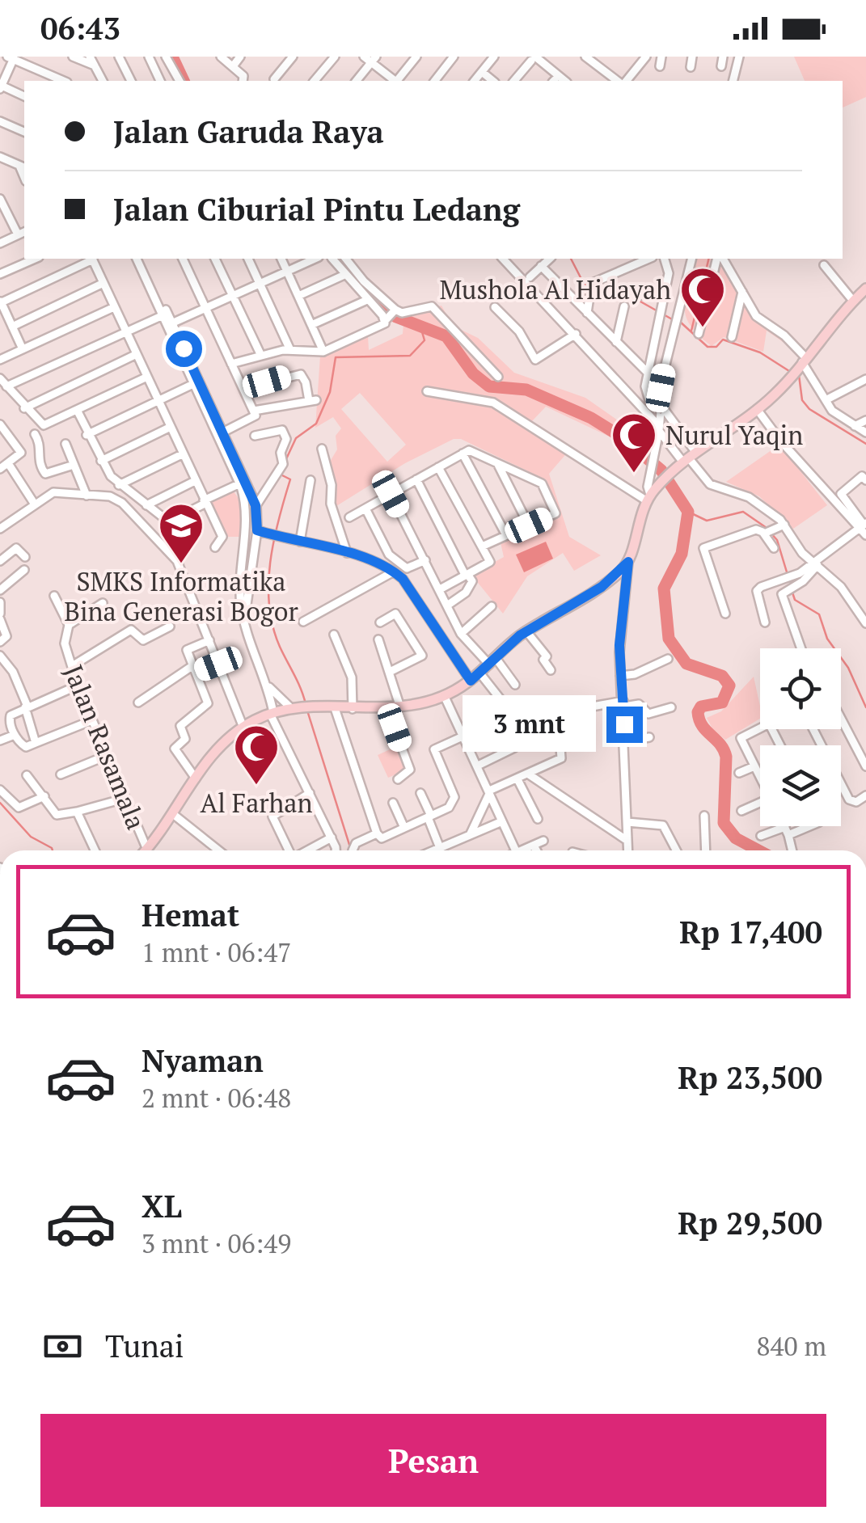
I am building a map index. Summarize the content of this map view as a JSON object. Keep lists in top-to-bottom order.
{
  "streets": {
    "street": ["Jalan Rasamala"]
  },
  "places": {
    "mosque": ["Mushola Al Hidayah", "Nurul Yaqin", "Al Farhan"],
    "school or university": ["SMKS Informatika Bina Generasi Bogor"]
  },
  "page": {
    "status": "06:43",
    "banner": ["Jalan Garuda Raya", "Jalan Ciburial Pintu Ledang"],
    "bubble": "3 mnt",
    "list": [
      {
        "name": "Hemat",
        "note": "1 mnt · 06:47",
        "value": "Rp 17,400"
      },
      {
        "name": "Nyaman",
        "note": "2 mnt · 06:48",
        "value": "Rp 23,500"
      },
      {
        "name": "XL",
        "note": "3 mnt · 06:49",
        "value": "Rp 29,500"
      }
    ],
    "pay": ["Tunai", "840 m"],
    "buttons": "Pesan"
  }
}
